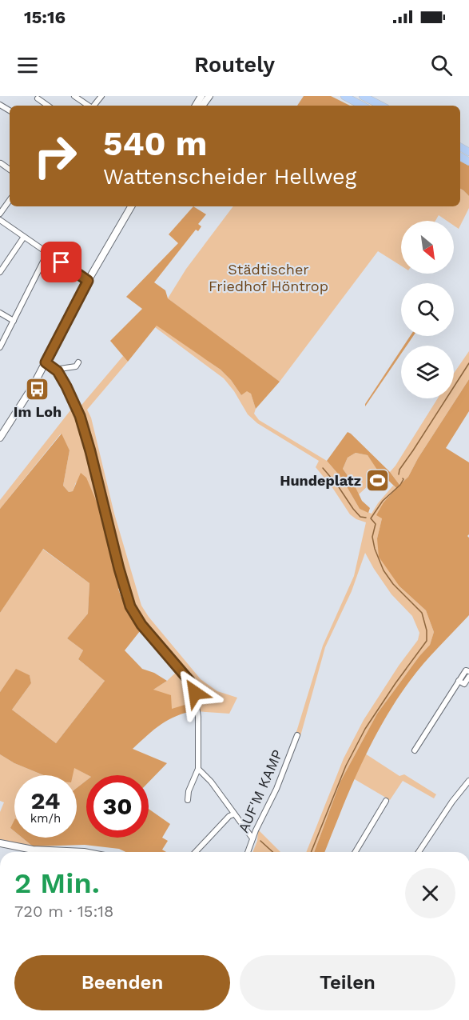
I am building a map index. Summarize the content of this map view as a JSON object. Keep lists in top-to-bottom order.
{
  "streets": {
    "street": ["AUF'M KAMP"]
  },
  "parks": ["Städtischer Friedhof Höntrop"],
  "places": {
    "bus stop": ["Im Loh"],
    "sports": ["Hundeplatz"]
  },
  "north": "bottom right",
  "page": {
    "status": "15:16",
    "header": "Routely",
    "turn": ["540 m", "Wattenscheider Hellweg"],
    "speed": "24 km/h",
    "limit": "30",
    "heading": ["2 Min.", "720 m · 15:18"],
    "buttons": ["Beenden", "Teilen"]
  }
}
